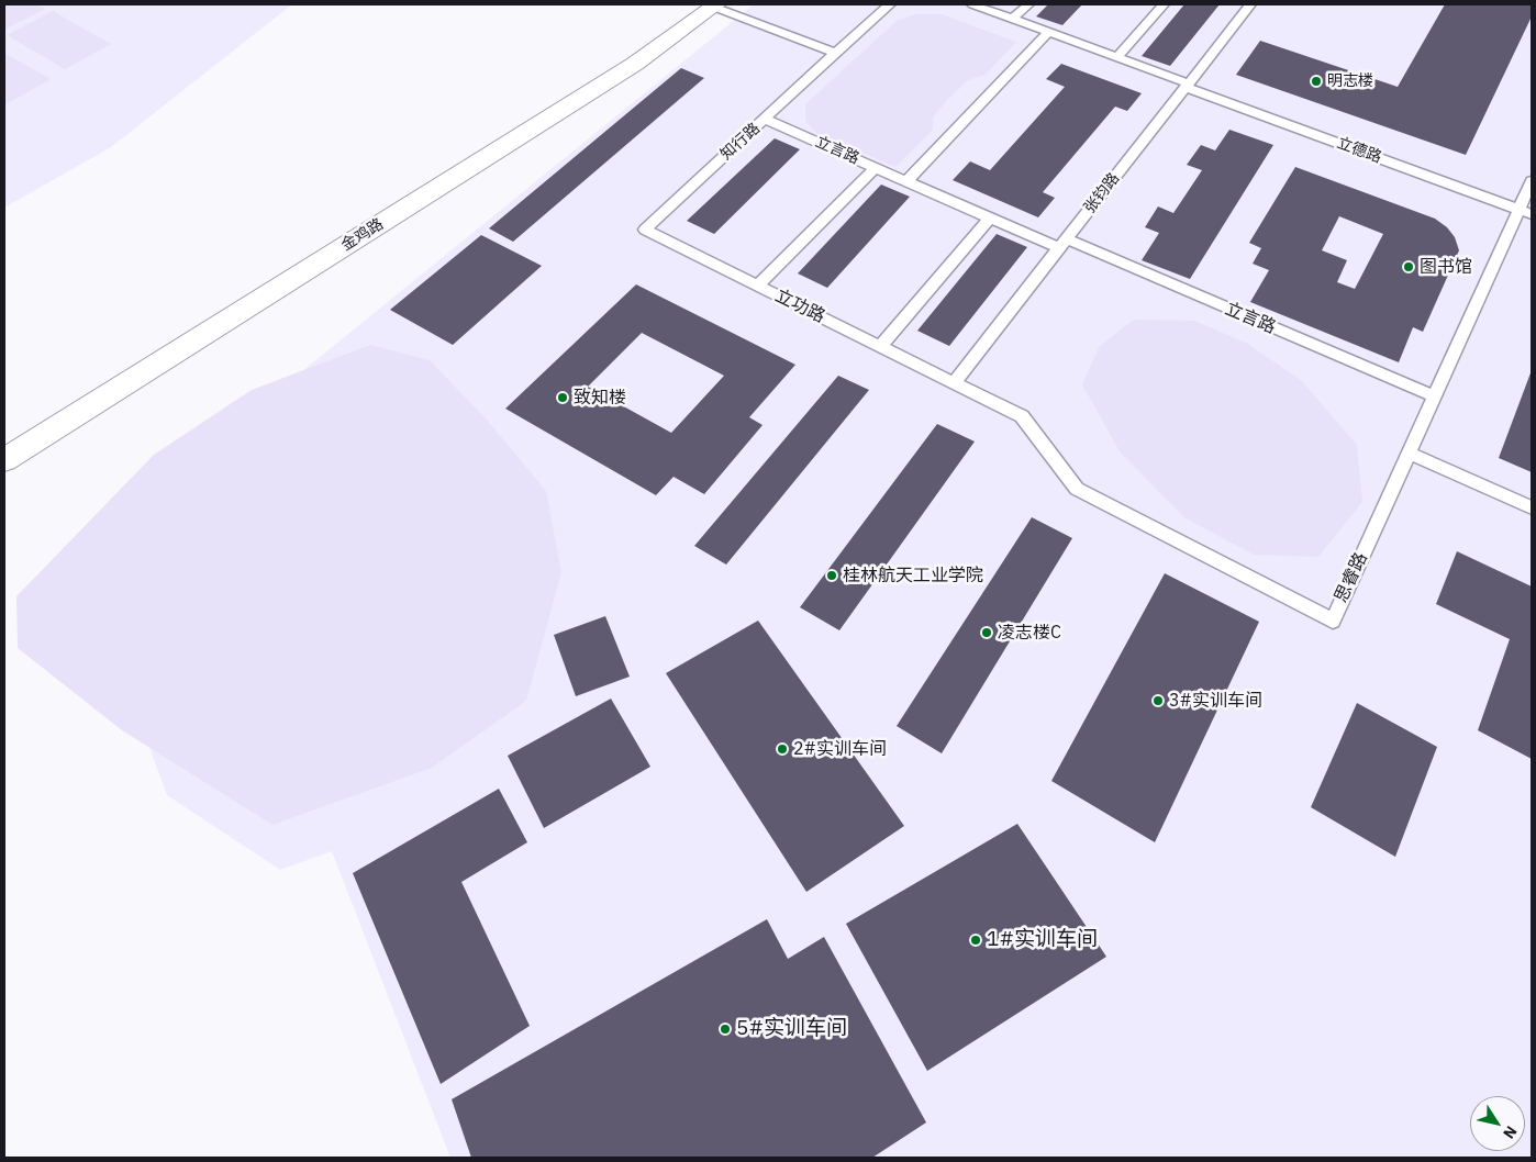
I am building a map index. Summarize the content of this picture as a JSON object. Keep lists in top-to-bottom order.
{
  "streets": {
    "main road": ["金鸡路"],
    "lane": [
      "知行路",
      "立言路",
      "立德路",
      "张钧路",
      "立功路",
      "思睿路"
    ]
  },
  "crossings": [
    ["知行路", "立言路"],
    ["知行路", "立功路"],
    ["立言路", "张钧路"],
    ["立言路", "思睿路"],
    ["立德路", "张钧路"],
    ["立德路", "思睿路"],
    ["张钧路", "立功路"],
    ["张钧路", "思睿路"],
    ["立功路", "思睿路"]
  ],
  "places": [
    "明志楼",
    "图书馆",
    "致知楼",
    "桂林航天工业学院",
    "凌志楼C",
    "3#实训车间",
    "2#实训车间",
    "1#实训车间",
    "5#实训车间"
  ],
  "north": "bottom right"
}
